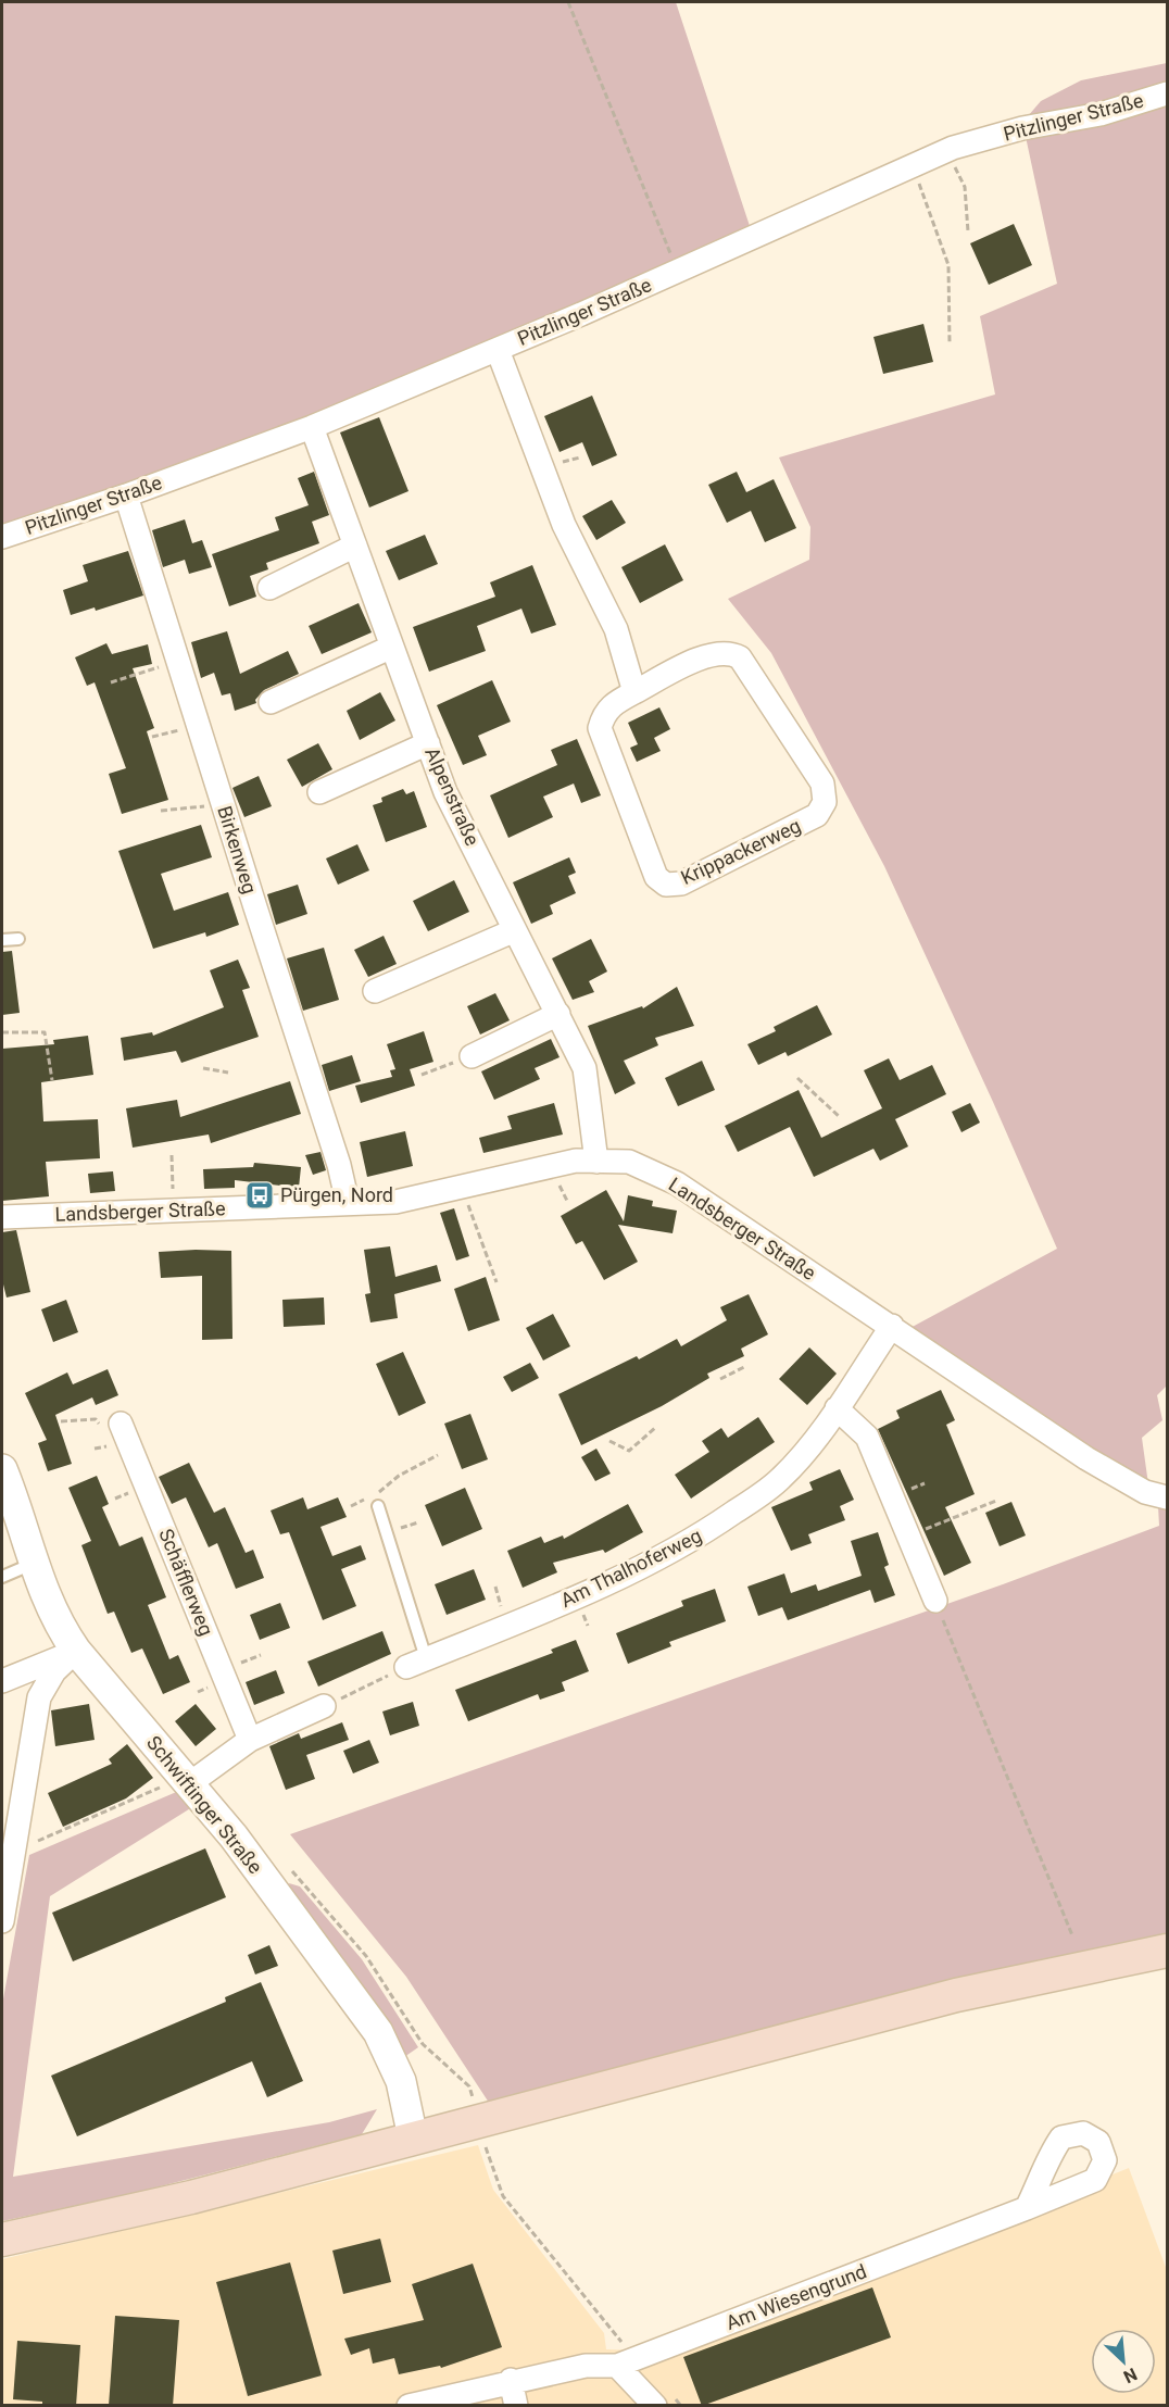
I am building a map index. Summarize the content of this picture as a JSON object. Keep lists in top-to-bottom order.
{
  "streets": {
    "street": [
      "Pitzlinger Straße",
      "Alpenstraße",
      "Birkenweg",
      "Krippackerweg",
      "Landsberger Straße",
      "Am Thalhoferweg",
      "Schäfflerweg",
      "Schwiftinger Straße",
      "Am Wiesengrund"
    ]
  },
  "crossings": [
    ["Pitzlinger Straße", "Alpenstraße"],
    ["Pitzlinger Straße", "Birkenweg"],
    ["Alpenstraße", "Landsberger Straße"],
    ["Birkenweg", "Landsberger Straße"],
    ["Landsberger Straße", "Am Thalhoferweg"]
  ],
  "places": {
    "bus stop": ["Pürgen, Nord"]
  },
  "north": "bottom right"
}
